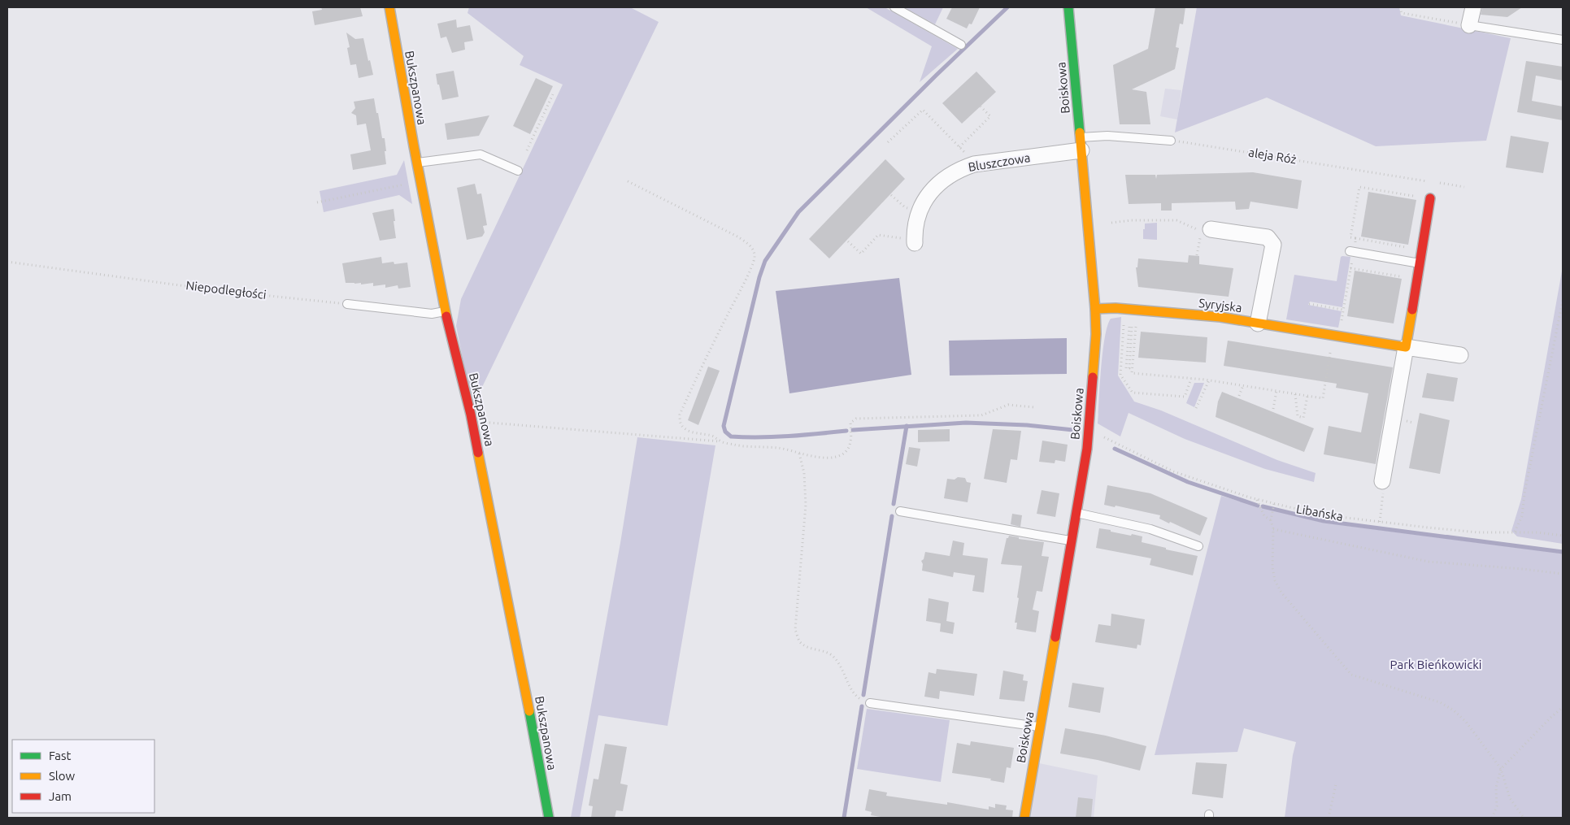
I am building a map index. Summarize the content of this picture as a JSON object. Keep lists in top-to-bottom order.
{
  "streets": {
    "street": [
      "Bukszpanowa",
      "Boiskowa",
      "Bluszczowa",
      "Syryjska"
    ],
    "path": ["aleja Róż", "Niepodległości", "Libańska"]
  },
  "crossings": [
    ["Boiskowa", "Bluszczowa"],
    ["Boiskowa", "Syryjska"],
    ["Boiskowa", "Libańska"]
  ],
  "parks": ["Park Bieńkowicki"],
  "legend": ["Fast", "Slow", "Jam"]
}
